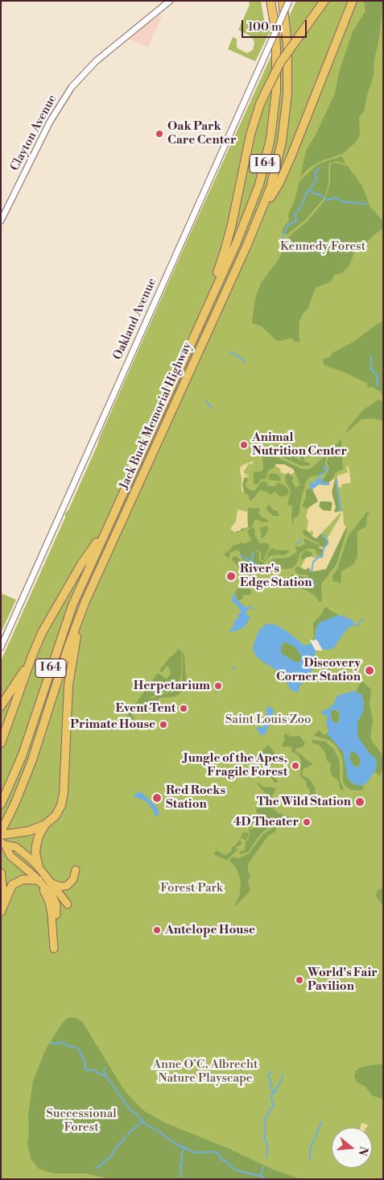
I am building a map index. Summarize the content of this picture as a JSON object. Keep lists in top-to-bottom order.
{
  "streets": {
    "highway": ["I 64", "Jack Buck Memorial Highway"],
    "street": ["Clayton Avenue", "Oakland Avenue"]
  },
  "parks": [
    "Kennedy Forest",
    "Saint Louis Zoo",
    "Forest Park",
    "Anne O’C. Albrecht Nature Playscape",
    "Successional Forest"
  ],
  "places": [
    "Oak Park Care Center",
    "Animal Nutrition Center",
    "River's Edge Station",
    "Discovery Corner Station",
    "Herpetarium",
    "Event Tent",
    "Primate House",
    "Jungle of the Apes, Fragile Forest",
    "Red Rocks Station",
    "The Wild Station",
    "4D Theater",
    "Antelope House",
    "World's Fair Pavilion"
  ],
  "scale_bar": "100 m",
  "north": "right"
}
